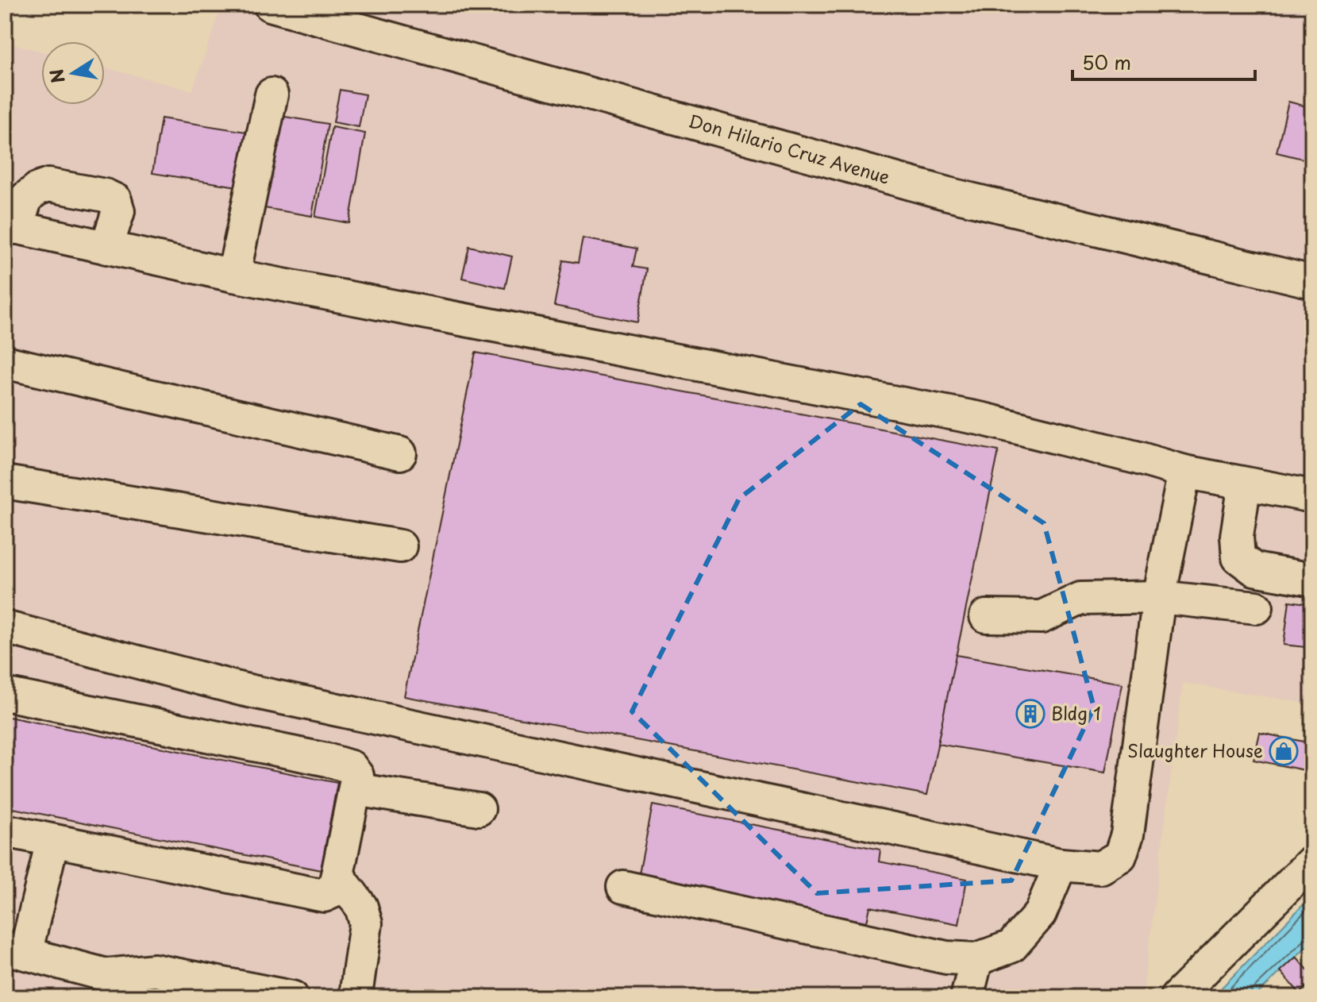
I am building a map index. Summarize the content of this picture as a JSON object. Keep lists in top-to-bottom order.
{
  "streets": {
    "street": ["Don Hilario Cruz Avenue"]
  },
  "places": {
    "building": ["Bldg 1"],
    "shop": ["Slaughter House"]
  },
  "scale_bar": "50 m",
  "north": "left"
}
